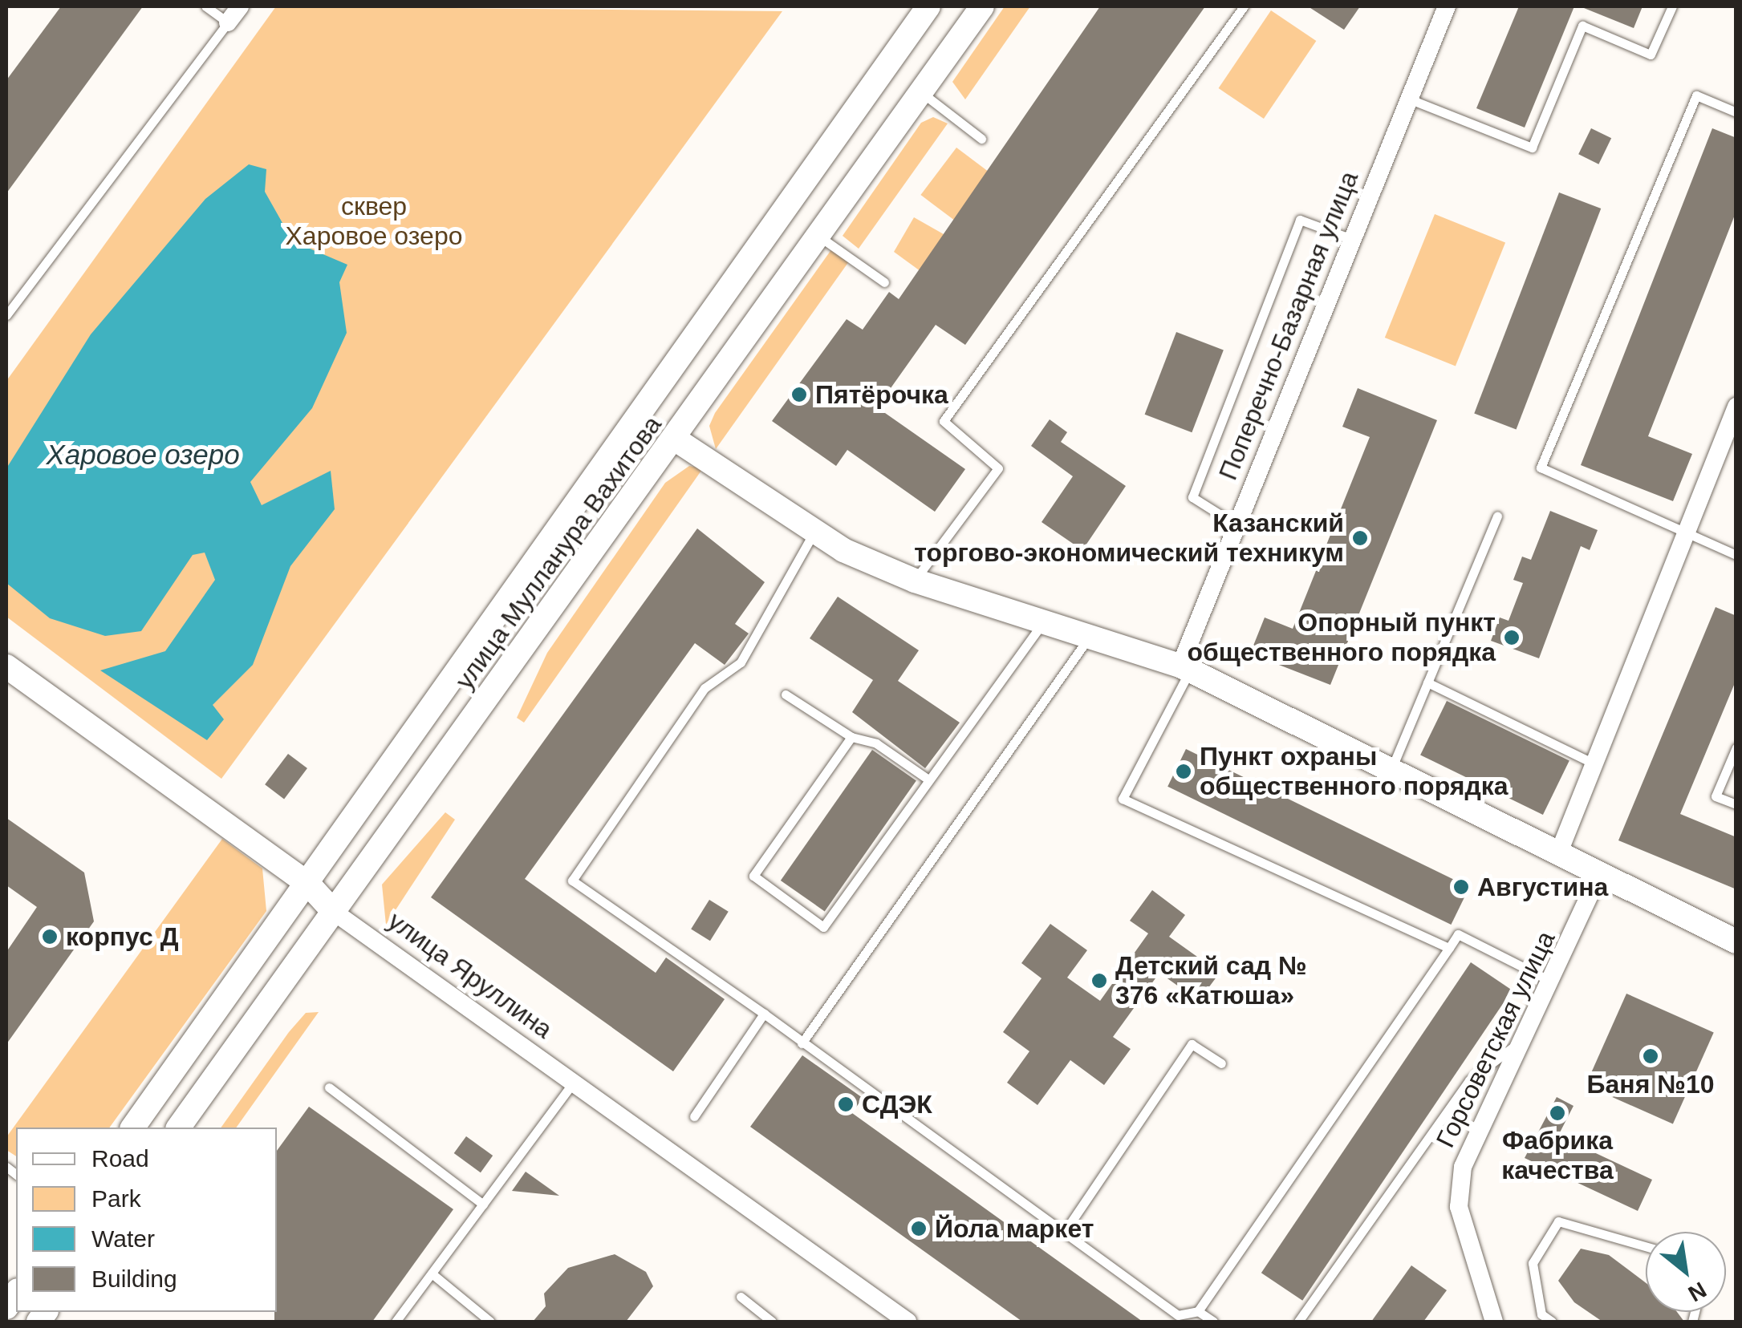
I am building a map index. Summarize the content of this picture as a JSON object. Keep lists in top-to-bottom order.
{
  "streets": {
    "main road": ["улица Мулланура Вахитова", "улица Яруллина"],
    "street": ["Поперечно-Базарная улица", "Горсоветская улица"]
  },
  "crossings": [
    ["улица Мулланура Вахитова", "улица Яруллина"]
  ],
  "water": ["Харовое озеро"],
  "parks": ["сквер Харовое озеро"],
  "places": [
    "Пятёрочка",
    "Казанский торгово-экономический техникум",
    "Опорный пункт общественного порядка",
    "Пункт охраны общественного порядка",
    "Августина",
    "корпус Д",
    "Детский сад № 376 «Катюша»",
    "Баня №10",
    "СДЭК",
    "Фабрика качества",
    "Йола маркет"
  ],
  "legend": [
    "Road",
    "Park",
    "Water",
    "Building"
  ],
  "north": "bottom right"
}
